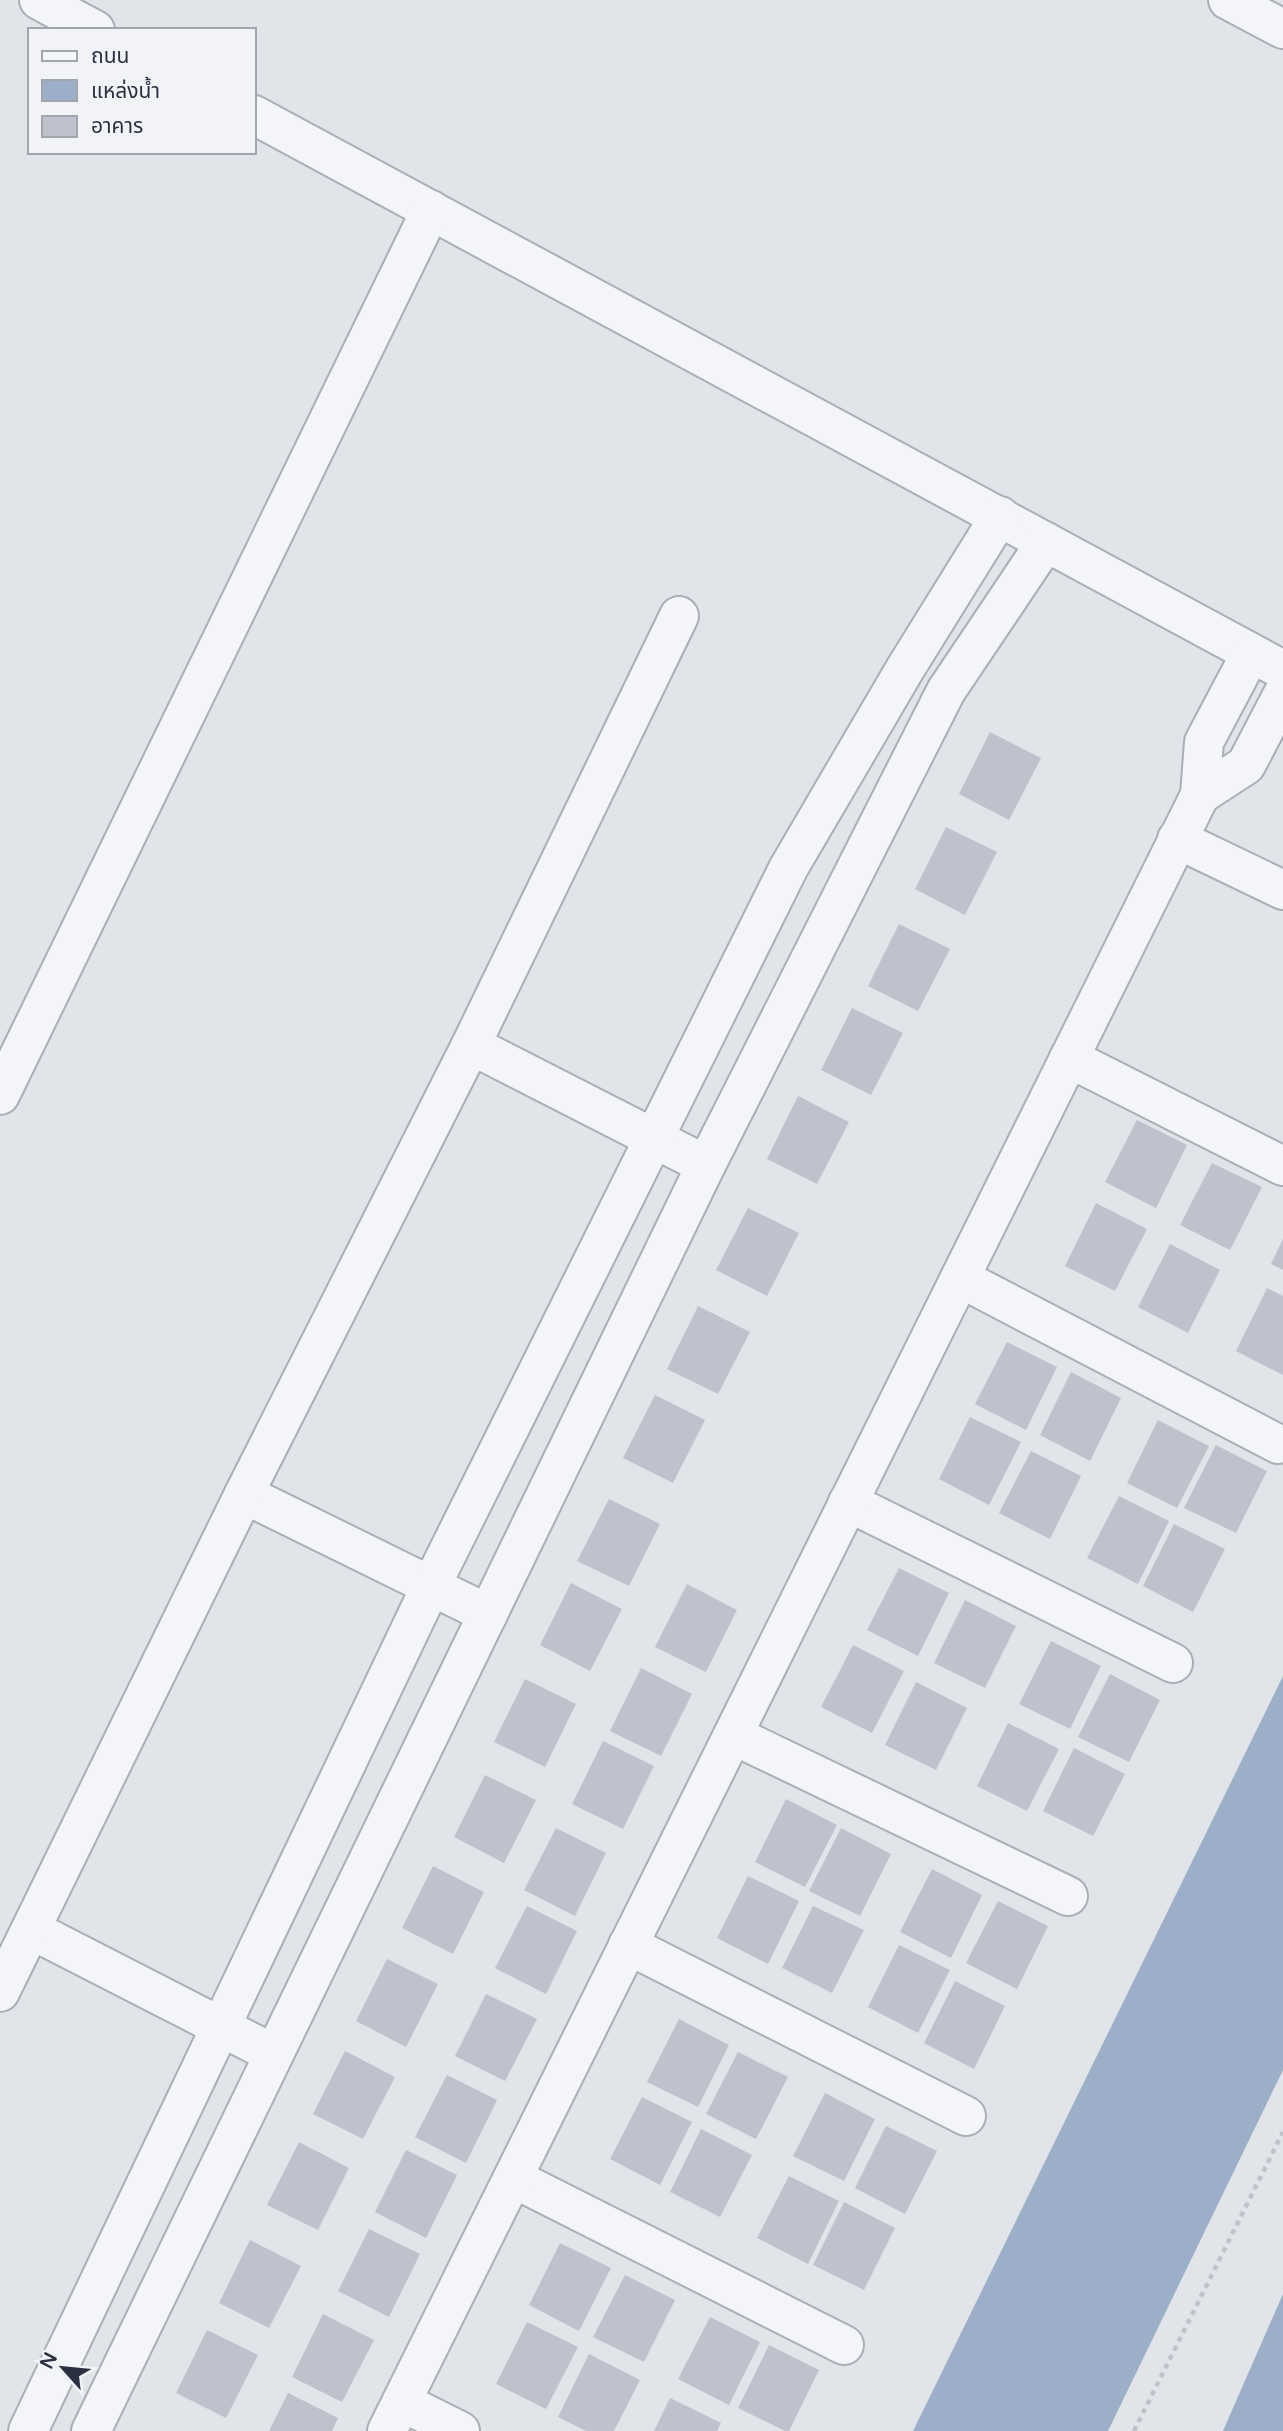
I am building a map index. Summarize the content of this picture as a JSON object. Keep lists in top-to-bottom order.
{
  "legend": ["ถนน", "แหล่งน้ำ", "อาคาร"],
  "north": "top left"
}
